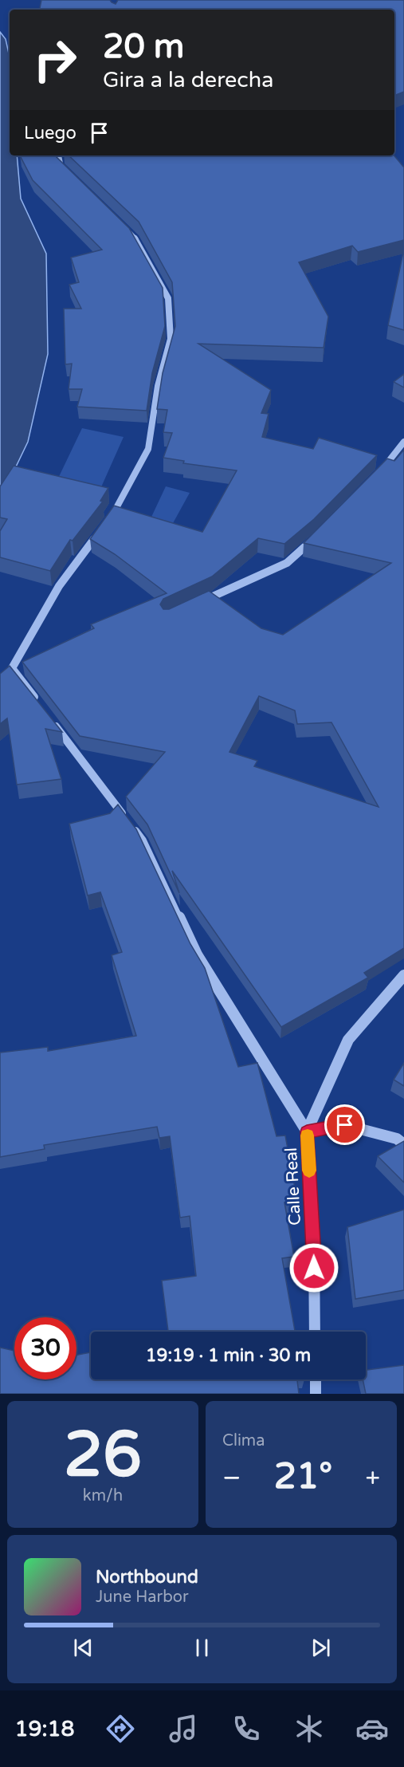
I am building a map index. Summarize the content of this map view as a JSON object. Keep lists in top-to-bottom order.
{
  "streets": {
    "street": ["Calle Real"]
  },
  "page": {
    "turn": ["20 m", "Gira a la derecha"],
    "then": "Luego",
    "limit": "30",
    "trip": "19:19 · 1 min · 30 m",
    "tile": [
      ["26", "km/h"],
      "Clima"
    ],
    "heat": ["−", "21°", "+"],
    "song": ["Northbound", "June Harbor"],
    "tabs": "19:18"
  }
}
